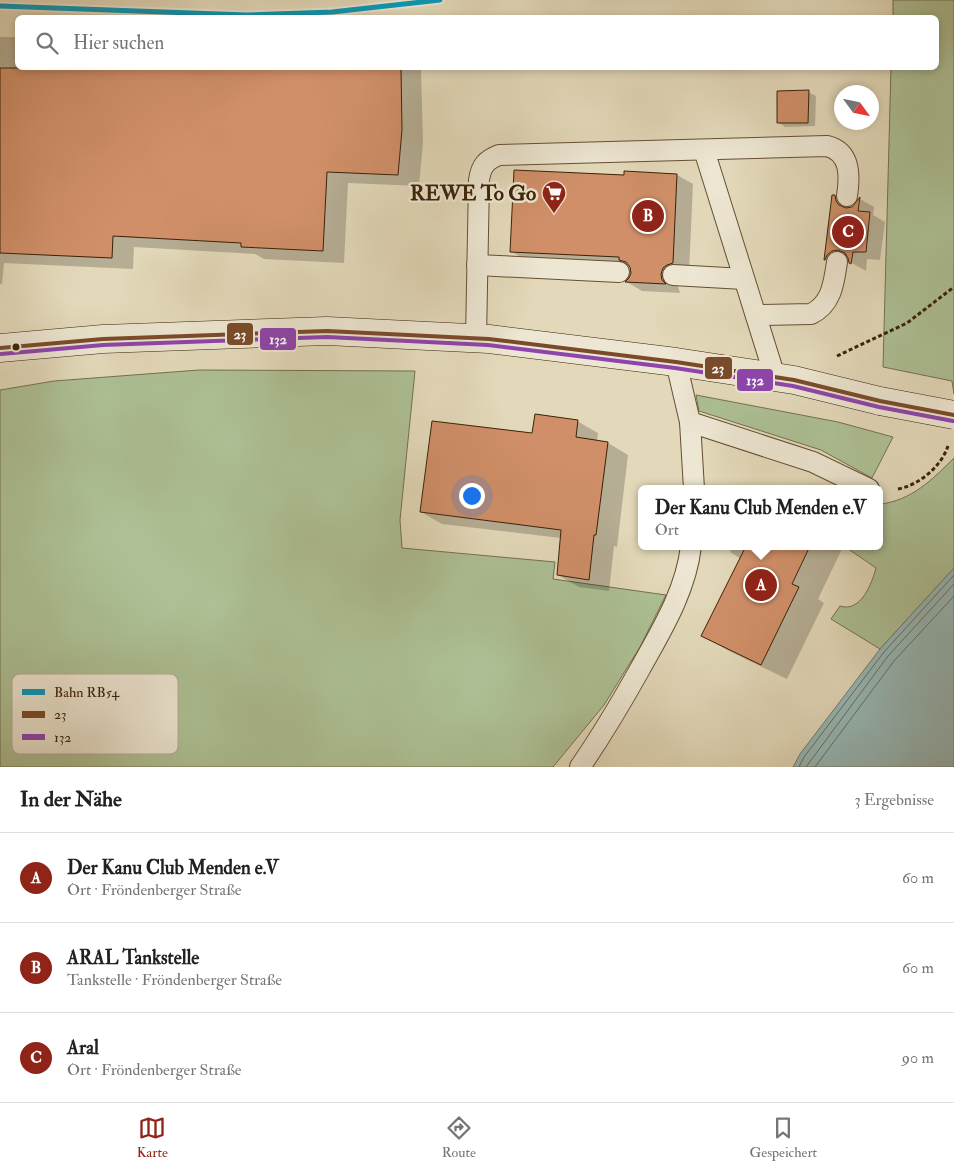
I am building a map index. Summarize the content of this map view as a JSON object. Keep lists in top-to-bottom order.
{
  "places": {
    "supermarket": ["REWE To Go"]
  },
  "lines": ["rail line RB54", "transit line 23", "transit line 132"],
  "legend": ["Bahn RB54", "23", "132"],
  "north": "bottom right",
  "page": {
    "search": "Hier suchen",
    "pins": ["B", "C", "A"],
    "popup": ["Der Kanu Club Menden e.V", "Ort"],
    "heading": ["In der Nähe", "3 Ergebnisse"],
    "list": [
      {
        "mark": "A",
        "name": "Der Kanu Club Menden e.V",
        "note": "Ort · Fröndenberger Straße",
        "value": "60 m"
      },
      {
        "mark": "B",
        "name": "ARAL Tankstelle",
        "note": "Tankstelle · Fröndenberger Straße",
        "value": "60 m"
      },
      {
        "mark": "C",
        "name": "Aral",
        "note": "Ort · Fröndenberger Straße",
        "value": "90 m"
      }
    ],
    "nav": ["Karte", "Route", "Gespeichert"]
  }
}
